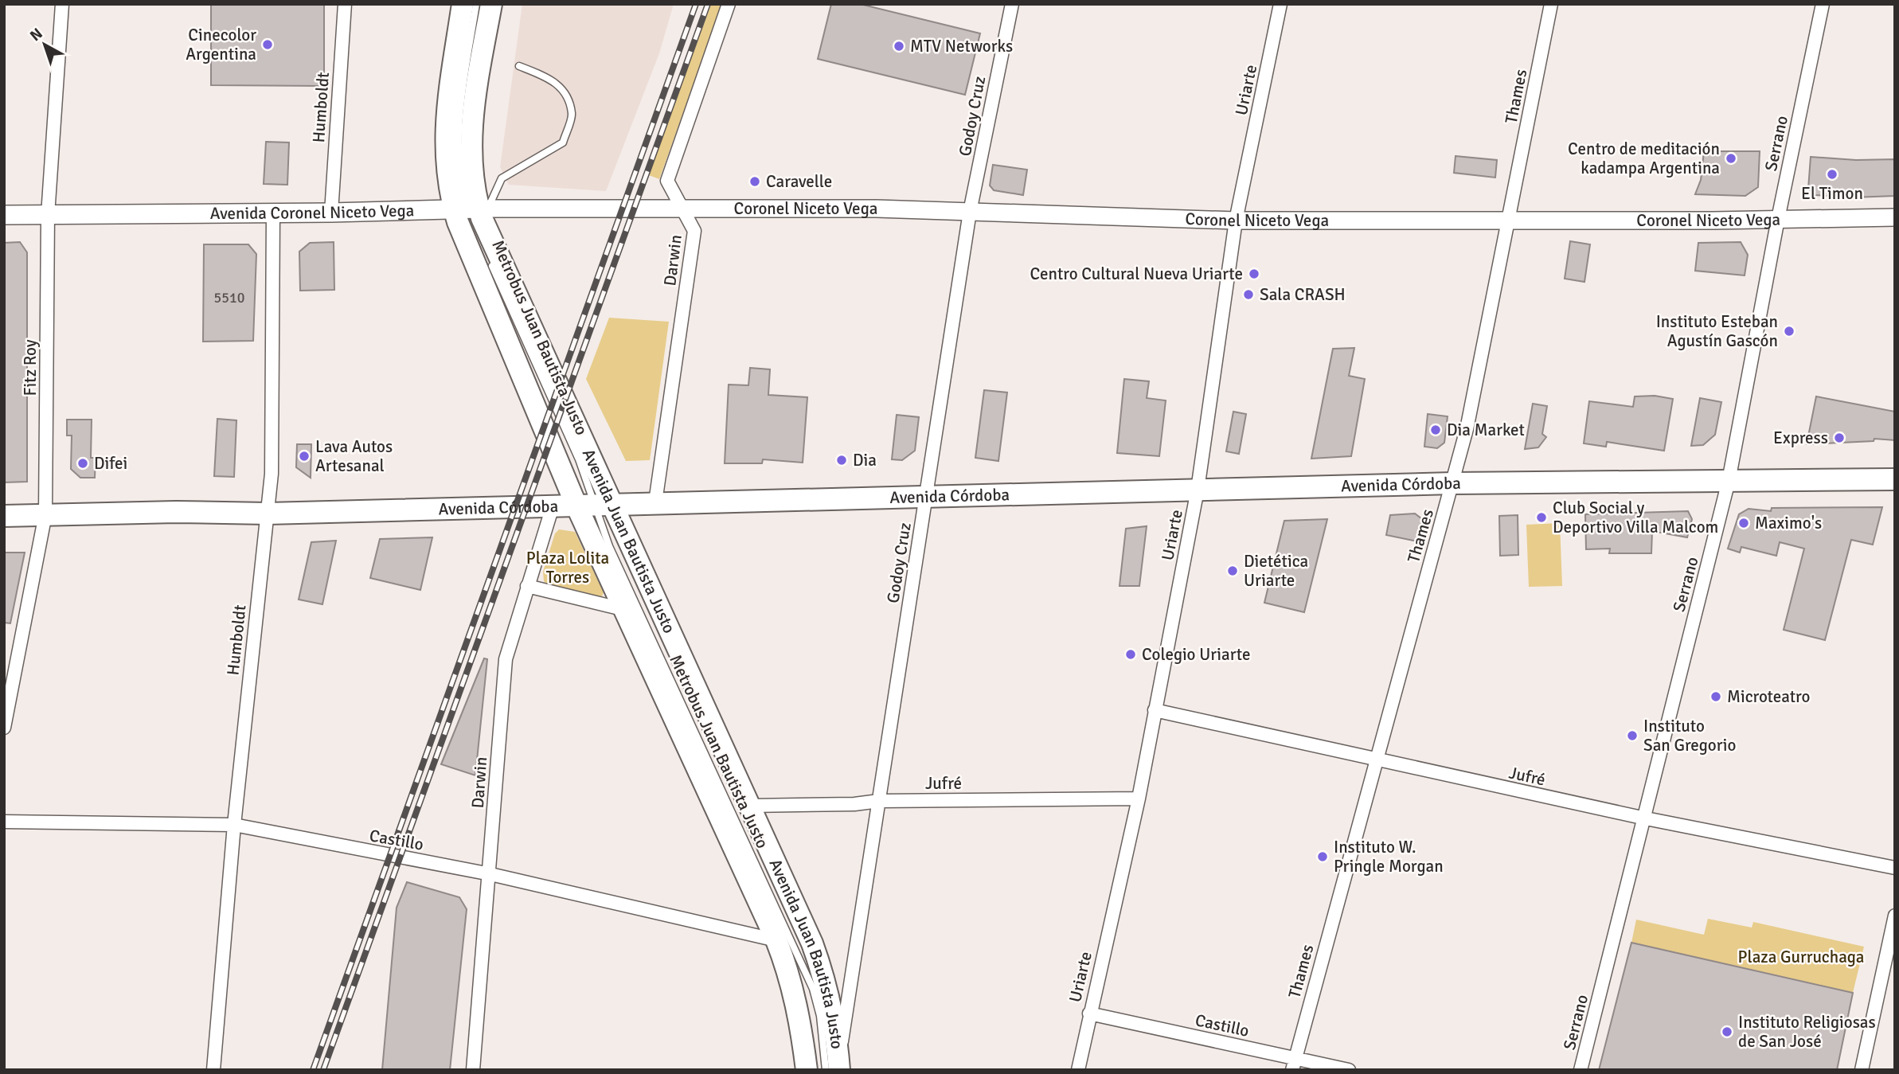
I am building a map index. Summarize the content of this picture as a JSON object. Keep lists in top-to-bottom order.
{
  "streets": {
    "main road": ["Avenida Coronel Niceto Vega", "Avenida Córdoba", "Avenida Juan Bautista Justo"],
    "street": [
      "Uriarte",
      "Thames",
      "Humboldt",
      "Godoy Cruz",
      "Serrano",
      "Coronel Niceto Vega",
      "Darwin",
      "Fitz Roy",
      "Jufré",
      "Castillo"
    ],
    "lane": ["Metrobus Juan Bautista Justo"]
  },
  "crossings": [
    ["Uriarte", "Coronel Niceto Vega"],
    ["Uriarte", "Avenida Córdoba"],
    ["Uriarte", "Jufré"],
    ["Uriarte", "Castillo"],
    ["Thames", "Coronel Niceto Vega"],
    ["Thames", "Avenida Córdoba"],
    ["Thames", "Jufré"],
    ["Thames", "Castillo"],
    ["Humboldt", "Avenida Coronel Niceto Vega"],
    ["Humboldt", "Avenida Córdoba"],
    ["Humboldt", "Castillo"],
    ["Godoy Cruz", "Coronel Niceto Vega"],
    ["Godoy Cruz", "Metrobus Juan Bautista Justo"],
    ["Godoy Cruz", "Avenida Córdoba"],
    ["Godoy Cruz", "Avenida Juan Bautista Justo"],
    ["Godoy Cruz", "Jufré"],
    ["Serrano", "Coronel Niceto Vega"],
    ["Serrano", "Avenida Córdoba"],
    ["Serrano", "Jufré"],
    ["Coronel Niceto Vega", "Avenida Coronel Niceto Vega"],
    ["Coronel Niceto Vega", "Darwin"],
    ["Avenida Coronel Niceto Vega", "Fitz Roy"],
    ["Avenida Coronel Niceto Vega", "Avenida Juan Bautista Justo"],
    ["Darwin", "Avenida Córdoba"],
    ["Darwin", "Castillo"],
    ["Metrobus Juan Bautista Justo", "Avenida Córdoba"],
    ["Metrobus Juan Bautista Justo", "Avenida Juan Bautista Justo"],
    ["Fitz Roy", "Avenida Córdoba"],
    ["Avenida Córdoba", "Avenida Juan Bautista Justo"],
    ["Avenida Juan Bautista Justo", "Jufré"],
    ["Avenida Juan Bautista Justo", "Castillo"]
  ],
  "parks": ["Plaza Lolita Torres", "Plaza Gurruchaga"],
  "places": [
    "Cinecolor Argentina",
    "MTV Networks",
    "Centro de meditación kadampa Argentina",
    "El Timon",
    "Caravelle",
    "Centro Cultural Nueva Uriarte",
    "Sala CRASH",
    "Instituto Esteban Agustín Gascón",
    "Dia Market",
    "Express",
    "Lava Autos Artesanal",
    "Dia",
    "Difei",
    "Club Social y Deportivo Villa Malcom",
    "Maximo's",
    "Dietética Uriarte",
    "Colegio Uriarte",
    "Microteatro",
    "Instituto San Gregorio",
    "Instituto W. Pringle Morgan",
    "Instituto Religiosas de San José"
  ],
  "house_numbers": ["5510"],
  "north": "top left"
}
